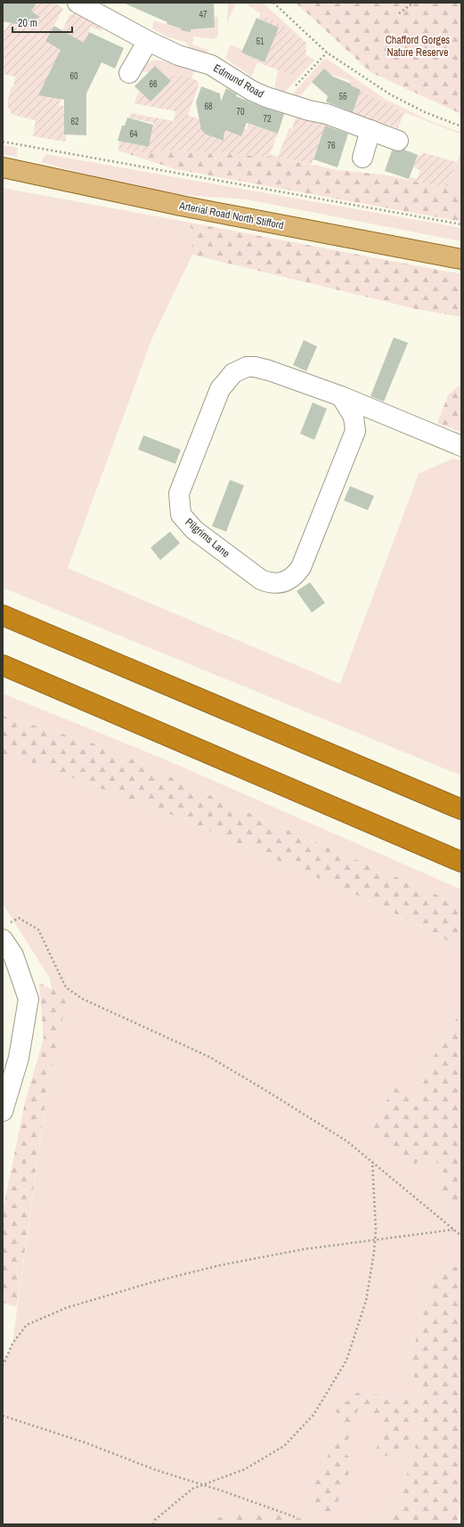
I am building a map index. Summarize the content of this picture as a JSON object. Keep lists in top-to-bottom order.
{
  "streets": {
    "main road": ["Arterial Road North Stifford"],
    "street": ["Edmund Road", "Pilgrims Lane"]
  },
  "parks": ["Chafford Gorges Nature Reserve"],
  "house_numbers": [
    "47",
    "51",
    "60",
    "66",
    "55",
    "68",
    "70",
    "72",
    "62",
    "64",
    "76"
  ],
  "scale_bar": "20 m"
}
